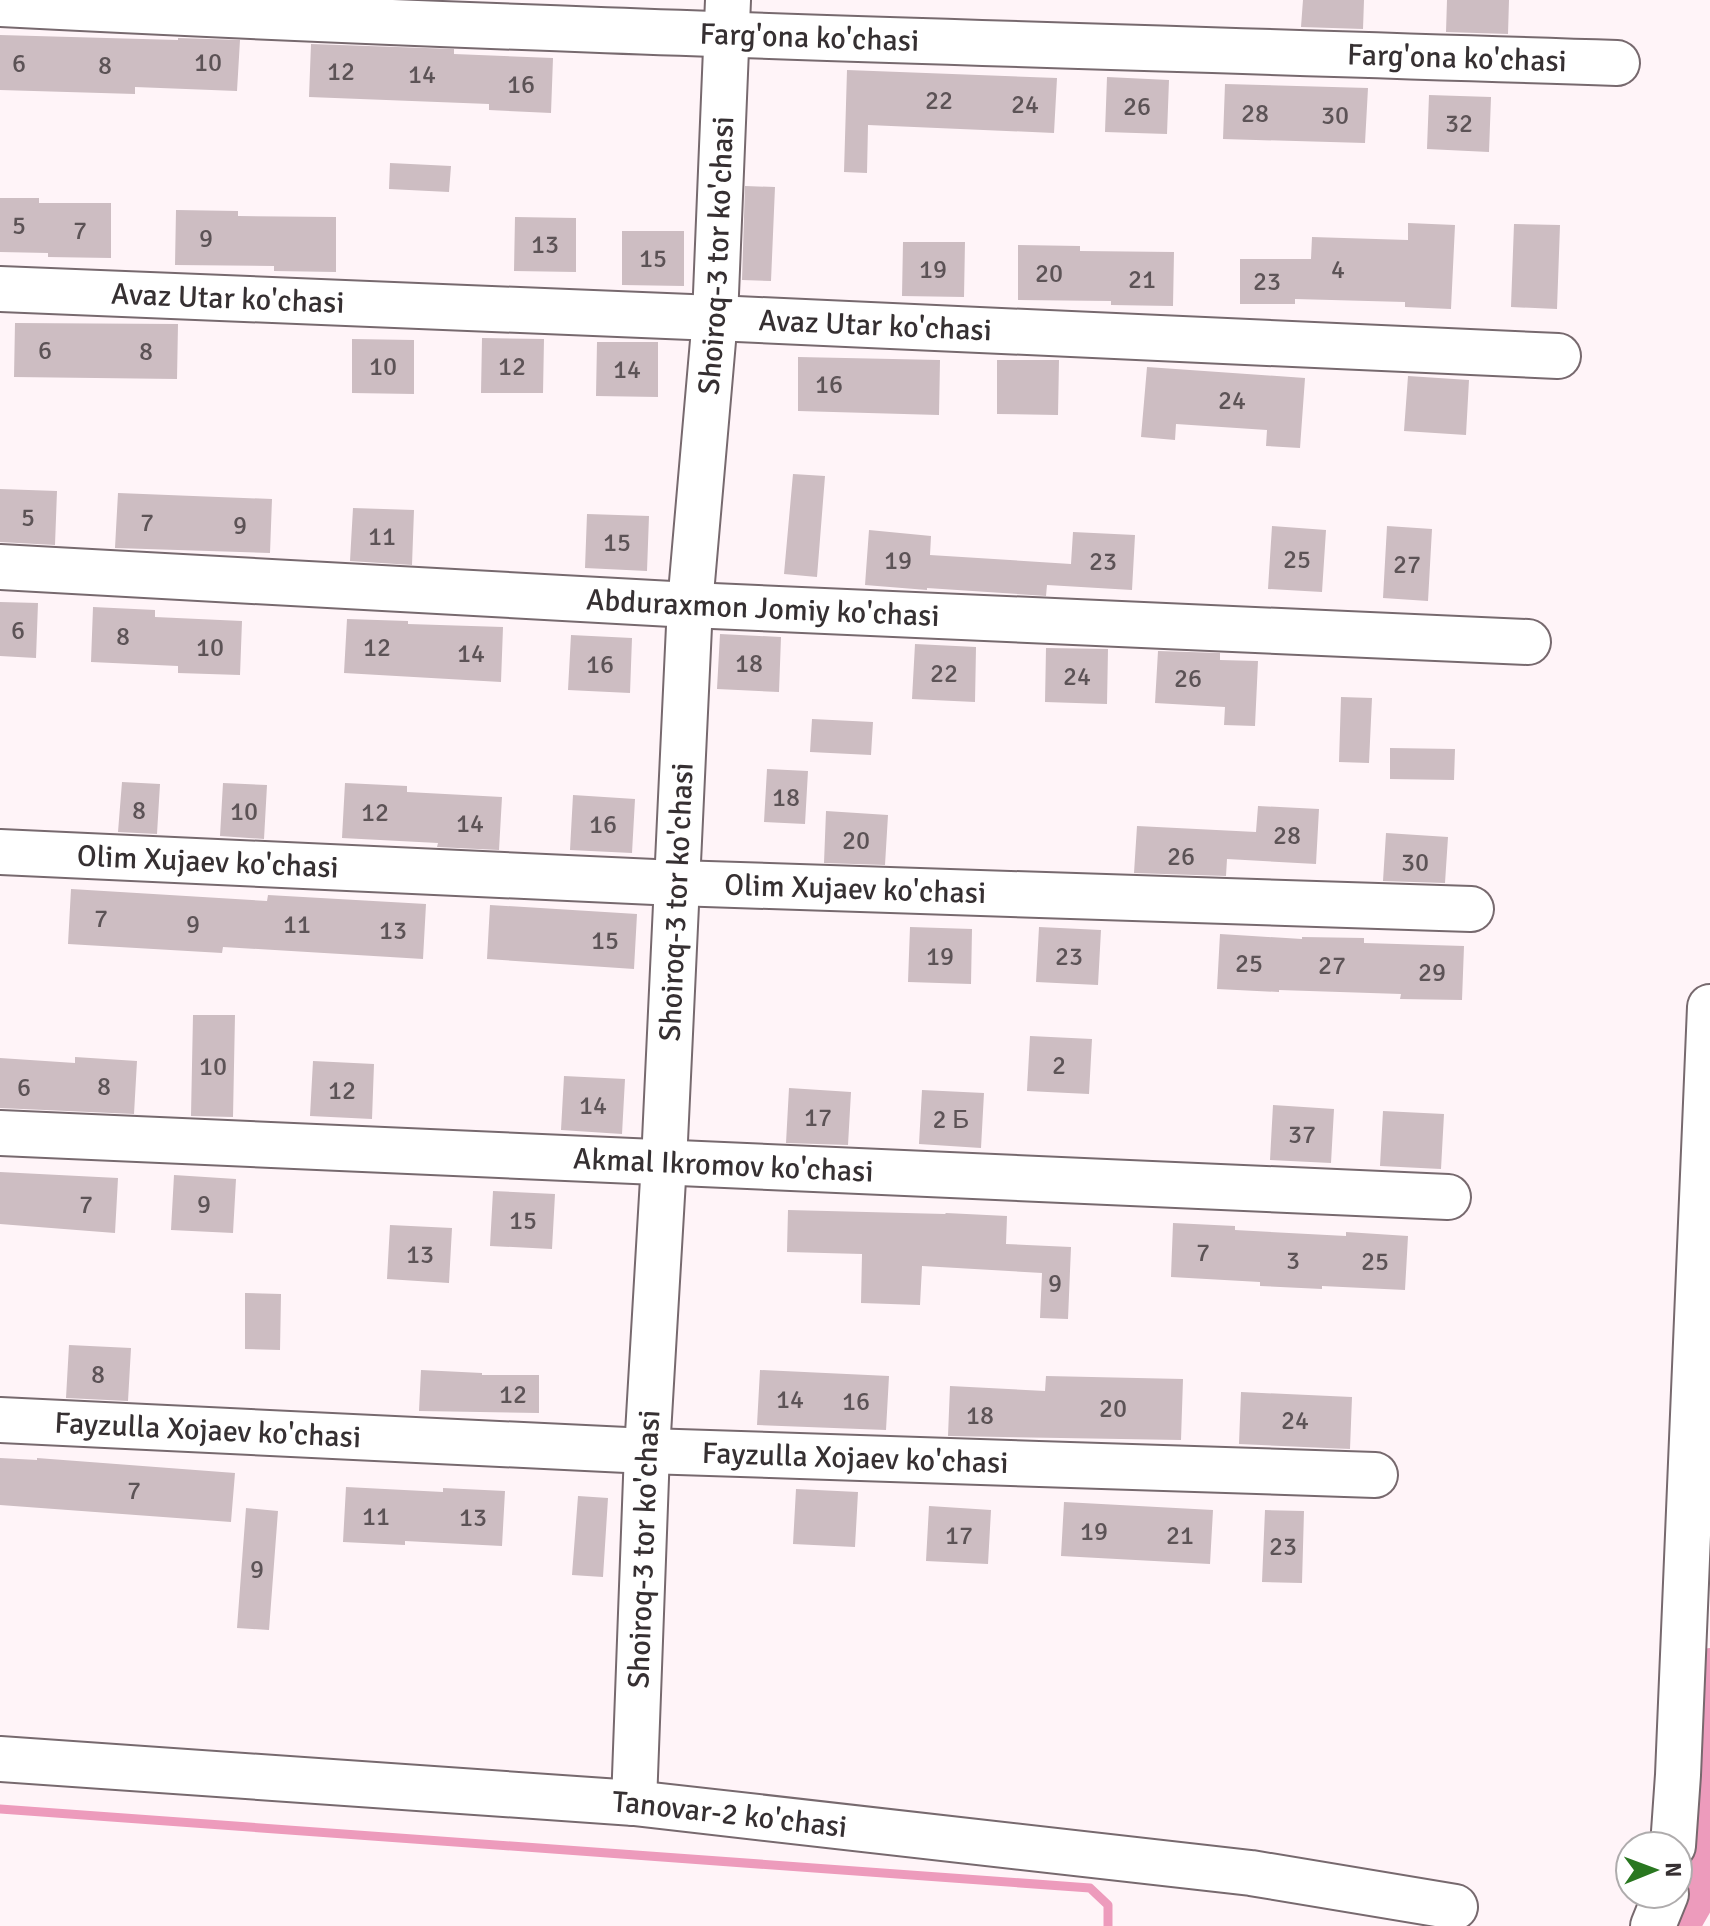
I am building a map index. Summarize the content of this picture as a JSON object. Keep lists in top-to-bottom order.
{
  "streets": {
    "street": [
      "Farg'ona ko'chasi",
      "Shoiroq-3 tor ko'chasi",
      "Avaz Utar ko'chasi",
      "Abduraxmon Jomiy ko'chasi",
      "Olim Xujaev ko'chasi",
      "Akmal Ikromov ko'chasi",
      "Fayzulla Xojaev ko'chasi",
      "Tanovar-2 ko'chasi"
    ]
  },
  "crossings": [
    ["Farg'ona ko'chasi", "Shoiroq-3 tor ko'chasi"],
    ["Shoiroq-3 tor ko'chasi", "Avaz Utar ko'chasi"],
    ["Shoiroq-3 tor ko'chasi", "Abduraxmon Jomiy ko'chasi"],
    ["Shoiroq-3 tor ko'chasi", "Olim Xujaev ko'chasi"],
    ["Shoiroq-3 tor ko'chasi", "Akmal Ikromov ko'chasi"],
    ["Shoiroq-3 tor ko'chasi", "Fayzulla Xojaev ko'chasi"],
    ["Shoiroq-3 tor ko'chasi", "Tanovar-2 ko'chasi"]
  ],
  "house_numbers": [
    "10",
    "6",
    "8",
    "12",
    "14",
    "16",
    "22",
    "24",
    "26",
    "28",
    "30",
    "32",
    "5",
    "7",
    "9",
    "13",
    "15",
    "19",
    "4",
    "20",
    "21",
    "23",
    "6",
    "8",
    "10",
    "12",
    "14",
    "16",
    "24",
    "5",
    "7",
    "9",
    "11",
    "15",
    "25",
    "19",
    "23",
    "27",
    "6",
    "8",
    "10",
    "12",
    "14",
    "18",
    "16",
    "22",
    "24",
    "26",
    "18",
    "8",
    "10",
    "12",
    "14",
    "16",
    "28",
    "20",
    "26",
    "30",
    "7",
    "9",
    "11",
    "13",
    "15",
    "19",
    "23",
    "25",
    "27",
    "29",
    "2",
    "10",
    "8",
    "6",
    "12",
    "14",
    "17",
    "2 Б",
    "37",
    "7",
    "9",
    "15",
    "7",
    "13",
    "3",
    "25",
    "9",
    "8",
    "12",
    "14",
    "16",
    "20",
    "18",
    "24",
    "7",
    "11",
    "13",
    "19",
    "17",
    "21",
    "23",
    "9"
  ],
  "north": "right"
}
